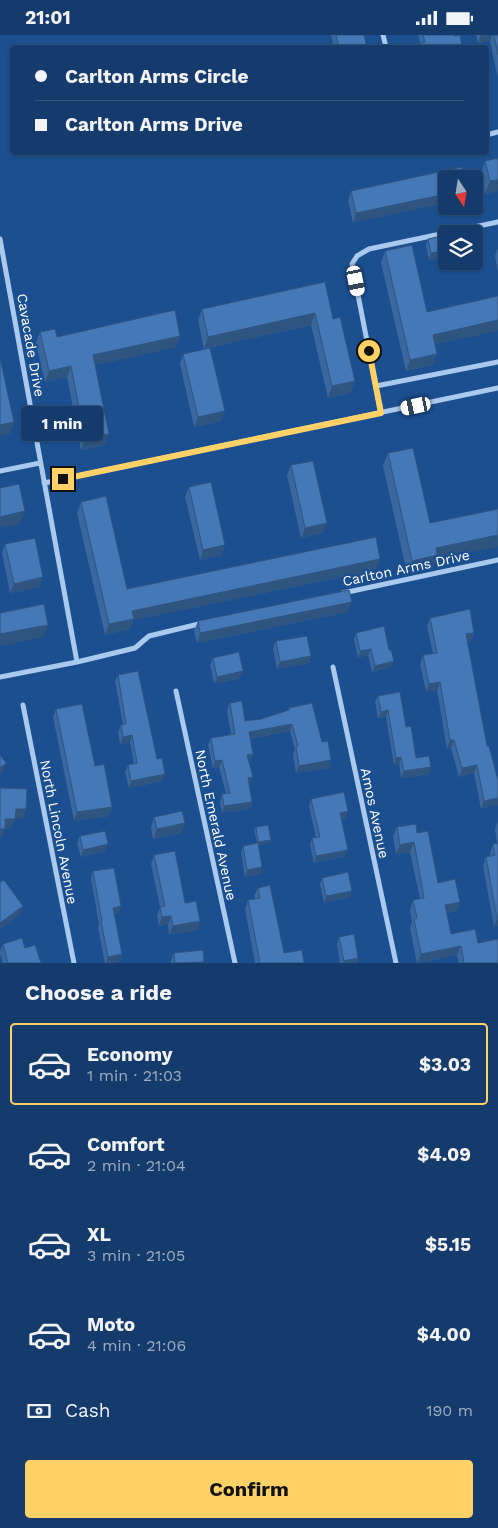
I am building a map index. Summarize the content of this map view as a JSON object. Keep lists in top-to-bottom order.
{
  "streets": {
    "street": [
      "Cavacade Drive",
      "Carlton Arms Drive",
      "Amos Avenue",
      "North Emerald Avenue",
      "North Lincoln Avenue"
    ]
  },
  "north": "bottom",
  "page": {
    "status": "21:01",
    "banner": ["Carlton Arms Circle", "Carlton Arms Drive"],
    "bubble": "1 min",
    "heading": "Choose a ride",
    "list": [
      {
        "name": "Economy",
        "note": "1 min · 21:03",
        "value": "$3.03"
      },
      {
        "name": "Comfort",
        "note": "2 min · 21:04",
        "value": "$4.09"
      },
      {
        "name": "XL",
        "note": "3 min · 21:05",
        "value": "$5.15"
      },
      {
        "name": "Moto",
        "note": "4 min · 21:06",
        "value": "$4.00"
      }
    ],
    "pay": ["Cash", "190 m"],
    "buttons": "Confirm"
  }
}
